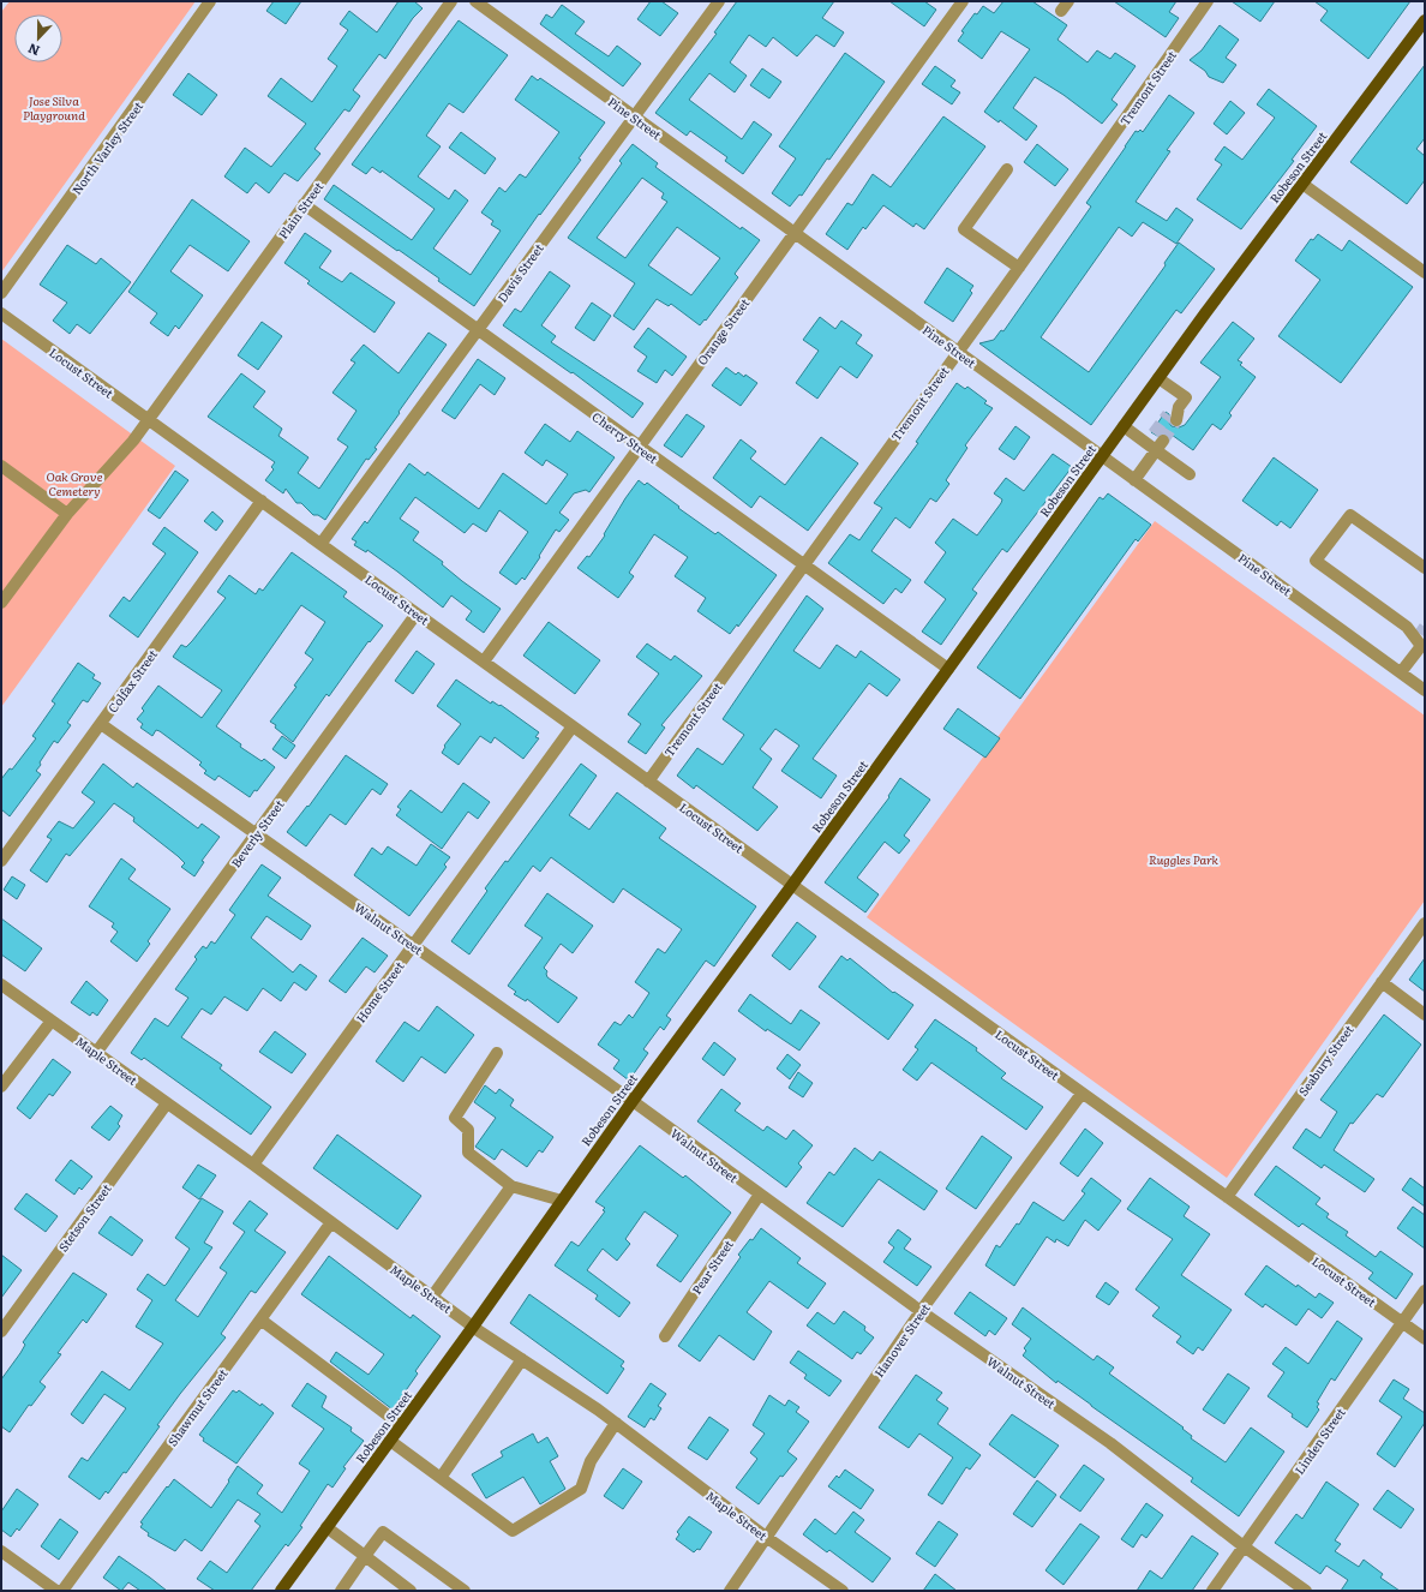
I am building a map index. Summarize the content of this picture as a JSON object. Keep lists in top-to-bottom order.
{
  "streets": {
    "main road": ["Robeson Street"],
    "street": [
      "Tremont Street",
      "Pine Street",
      "North Varley Street",
      "Plain Street",
      "Davis Street",
      "Orange Street",
      "Locust Street",
      "Cherry Street",
      "Colfax Street",
      "Beverly Street",
      "Walnut Street",
      "Home Street",
      "Maple Street",
      "Seabury Street",
      "Stetson Street",
      "Pear Street",
      "Hanover Street",
      "Shawmut Street",
      "Linden Street"
    ]
  },
  "crossings": [
    ["Tremont Street", "Pine Street"],
    ["Tremont Street", "Locust Street"],
    ["Tremont Street", "Cherry Street"],
    ["Pine Street", "Robeson Street"],
    ["Pine Street", "Davis Street"],
    ["Pine Street", "Orange Street"],
    ["Robeson Street", "Locust Street"],
    ["Robeson Street", "Cherry Street"],
    ["Robeson Street", "Walnut Street"],
    ["Robeson Street", "Maple Street"],
    ["Plain Street", "Locust Street"],
    ["Plain Street", "Cherry Street"],
    ["Davis Street", "Locust Street"],
    ["Davis Street", "Cherry Street"],
    ["Orange Street", "Locust Street"],
    ["Orange Street", "Cherry Street"],
    ["Locust Street", "Colfax Street"],
    ["Locust Street", "Beverly Street"],
    ["Locust Street", "Home Street"],
    ["Locust Street", "Seabury Street"],
    ["Locust Street", "Hanover Street"],
    ["Locust Street", "Linden Street"],
    ["Colfax Street", "Walnut Street"],
    ["Beverly Street", "Walnut Street"],
    ["Beverly Street", "Maple Street"],
    ["Walnut Street", "Home Street"],
    ["Walnut Street", "Pear Street"],
    ["Walnut Street", "Hanover Street"],
    ["Walnut Street", "Linden Street"],
    ["Home Street", "Maple Street"],
    ["Maple Street", "Stetson Street"],
    ["Maple Street", "Hanover Street"],
    ["Maple Street", "Shawmut Street"]
  ],
  "parks": ["Jose Silva Playground", "Oak Grove Cemetery", "Ruggles Park"],
  "north": "bottom"
}
